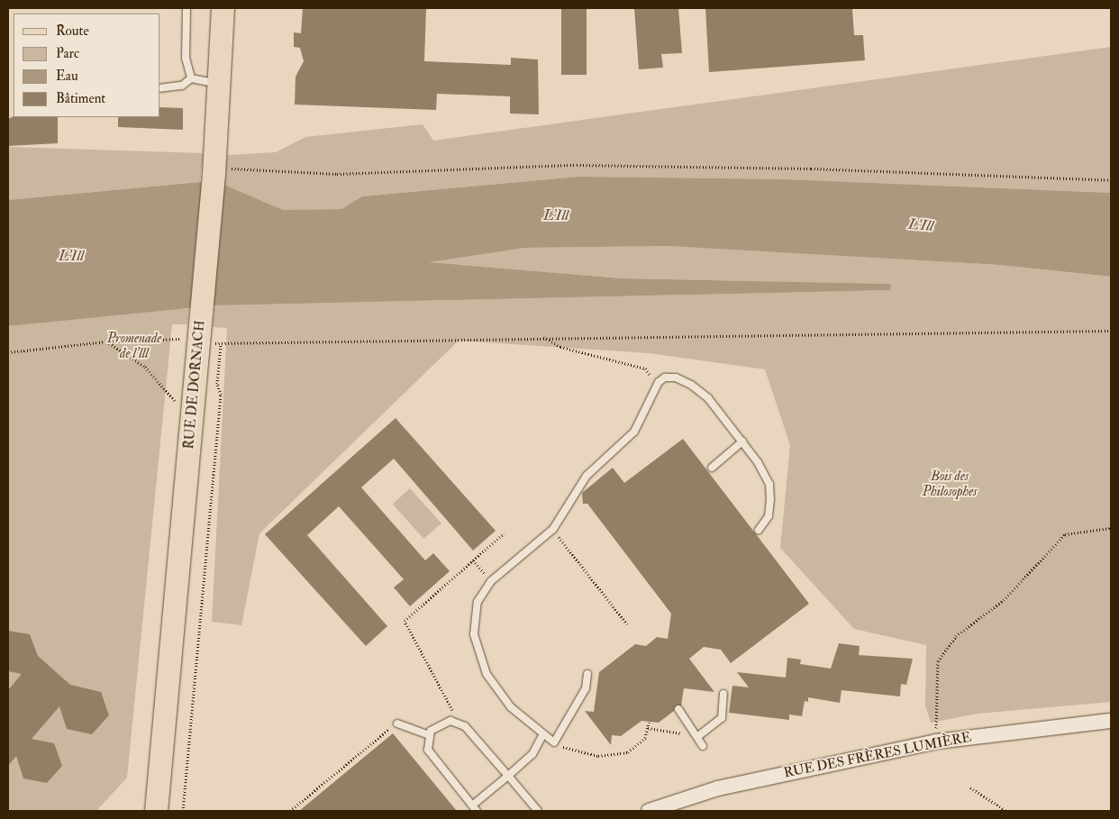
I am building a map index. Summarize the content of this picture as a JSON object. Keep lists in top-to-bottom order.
{
  "streets": {
    "main road": ["RUE DE DORNACH"],
    "street": ["RUE DES FRÈRES LUMIÈRE"]
  },
  "water": ["L'Ill"],
  "parks": ["Promenade de l'lll", "Bois des Philosophes"],
  "legend": [
    "Route",
    "Parc",
    "Eau",
    "Bâtiment"
  ]
}
